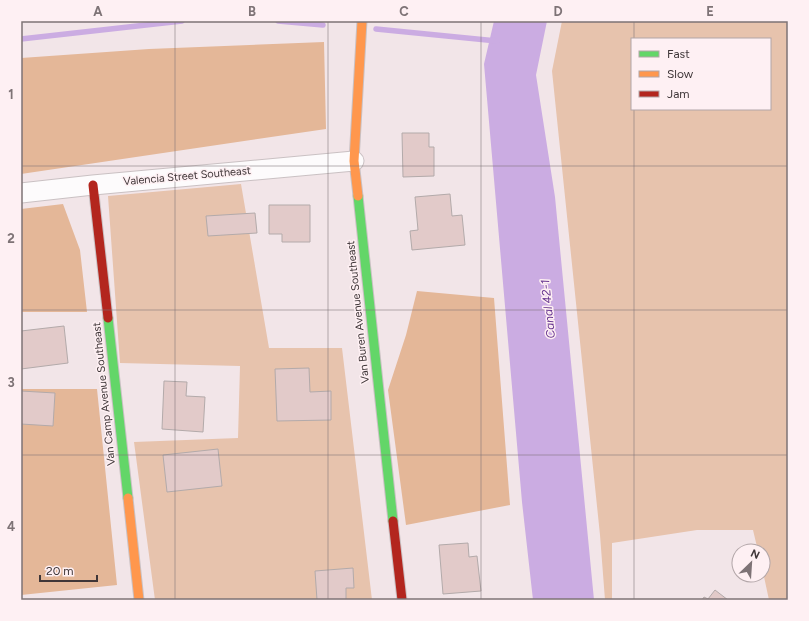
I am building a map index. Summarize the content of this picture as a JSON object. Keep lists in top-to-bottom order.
{
  "streets": {
    "street": ["Valencia Street Southeast", "Van Buren Avenue Southeast", "Van Camp Avenue Southeast"]
  },
  "crossings": [
    ["Valencia Street Southeast", "Van Buren Avenue Southeast"],
    ["Valencia Street Southeast", "Van Camp Avenue Southeast"]
  ],
  "water": ["Canal 42-1"],
  "legend": ["Fast", "Slow", "Jam"],
  "scale_bar": "20 m",
  "north": "top right",
  "grid": {
    "columns": [
      "A",
      "B",
      "C",
      "D",
      "E"
    ],
    "rows": [
      "1",
      "2",
      "3",
      "4"
    ]
  }
}
